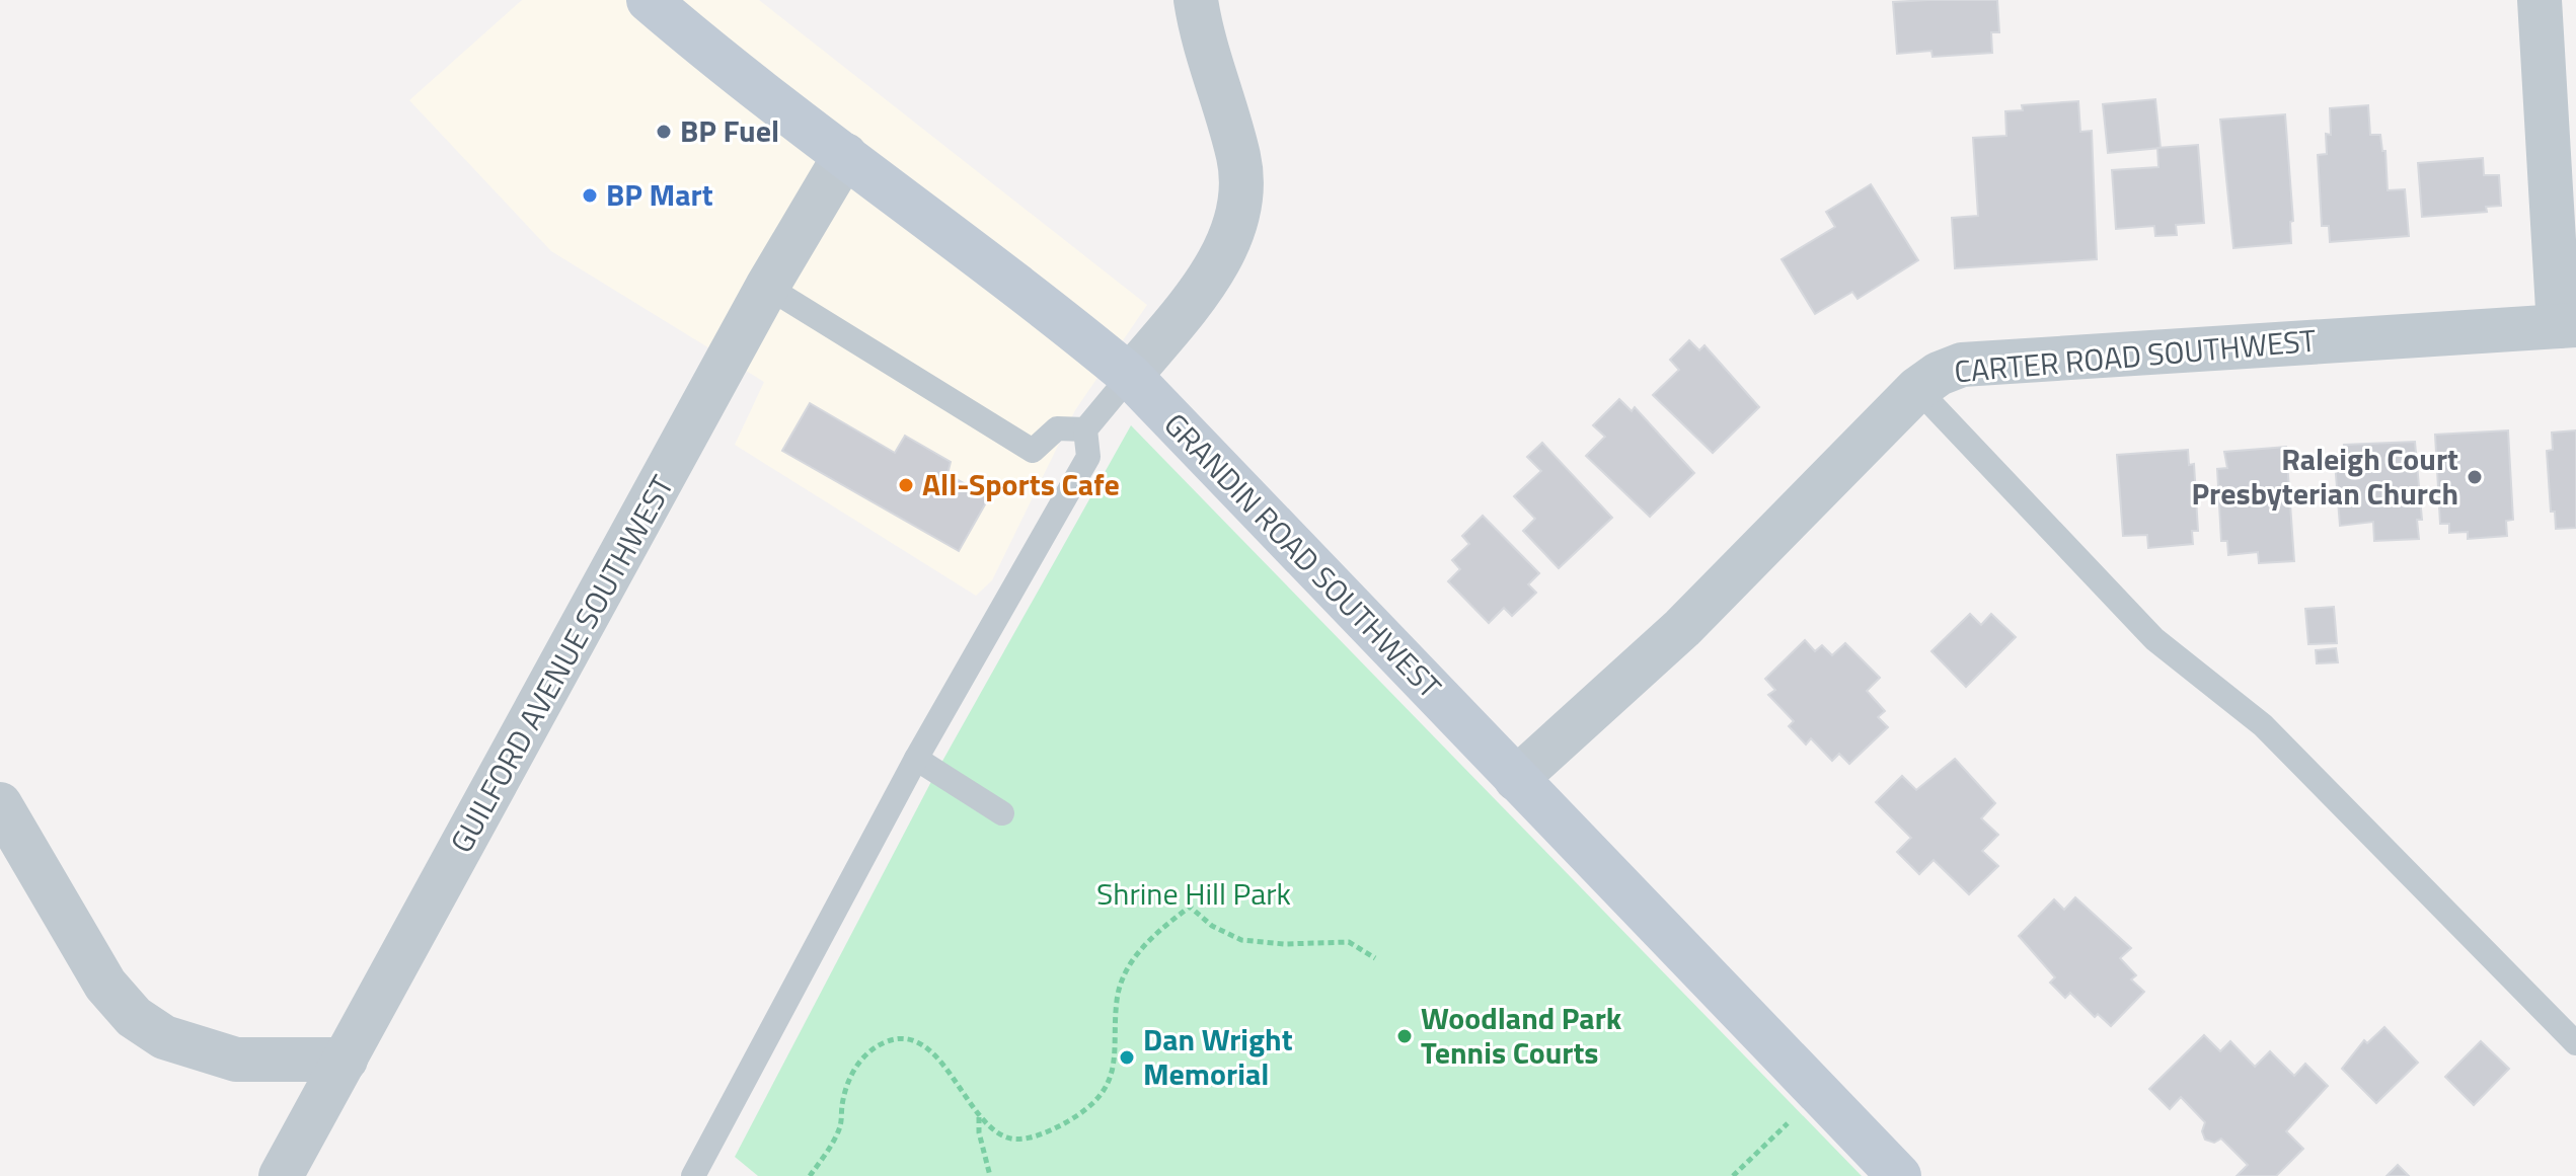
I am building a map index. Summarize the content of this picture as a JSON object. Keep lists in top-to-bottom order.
{
  "streets": {
    "street": ["CARTER ROAD SOUTHWEST", "GRANDIN ROAD SOUTHWEST", "GUILFORD AVENUE SOUTHWEST"]
  },
  "crossings": [
    ["CARTER ROAD SOUTHWEST", "GRANDIN ROAD SOUTHWEST"],
    ["GRANDIN ROAD SOUTHWEST", "GUILFORD AVENUE SOUTHWEST"]
  ],
  "parks": ["Shrine Hill Park"],
  "places": [
    "BP Fuel",
    "BP Mart",
    "Raleigh Court Presbyterian Church",
    "All-Sports Cafe",
    "Woodland Park Tennis Courts",
    "Dan Wright Memorial"
  ]
}
